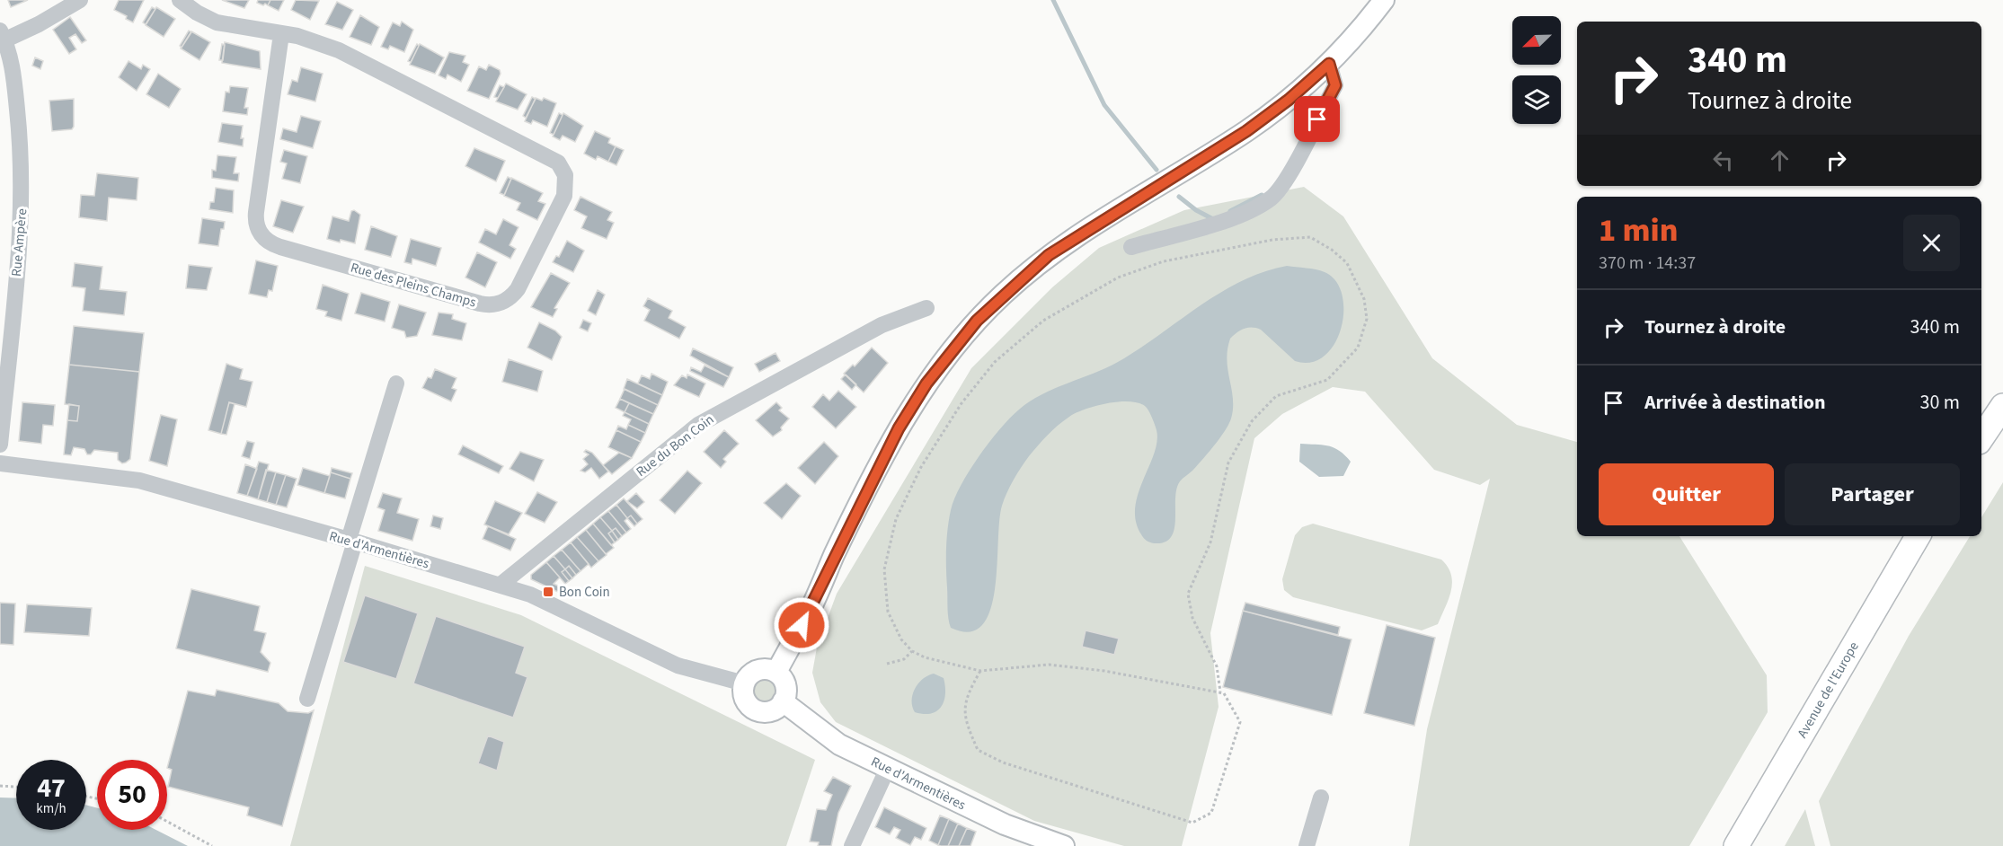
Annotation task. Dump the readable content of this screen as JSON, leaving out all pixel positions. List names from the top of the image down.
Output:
{
  "streets": {
    "highway": ["Avenue de l'Europe"],
    "main road": ["Rue d'Armentières"],
    "street": ["Rue Ampère", "Rue des Pleins Champs", "Rue du Bon Coin"]
  },
  "crossings": [
    ["Rue du Bon Coin", "Rue d'Armentières"]
  ],
  "places": {
    "transit": ["Bon Coin"]
  },
  "north": "bottom left",
  "page": {
    "turn": ["340 m", "Tournez à droite"],
    "heading": ["1 min", "370 m · 14:37"],
    "list": [
      {
        "name": "Tournez à droite",
        "value": "340 m"
      },
      {
        "name": "Arrivée à destination",
        "value": "30 m"
      }
    ],
    "buttons": ["Quitter", "Partager"],
    "speed": "47 km/h",
    "limit": "50"
  }
}
